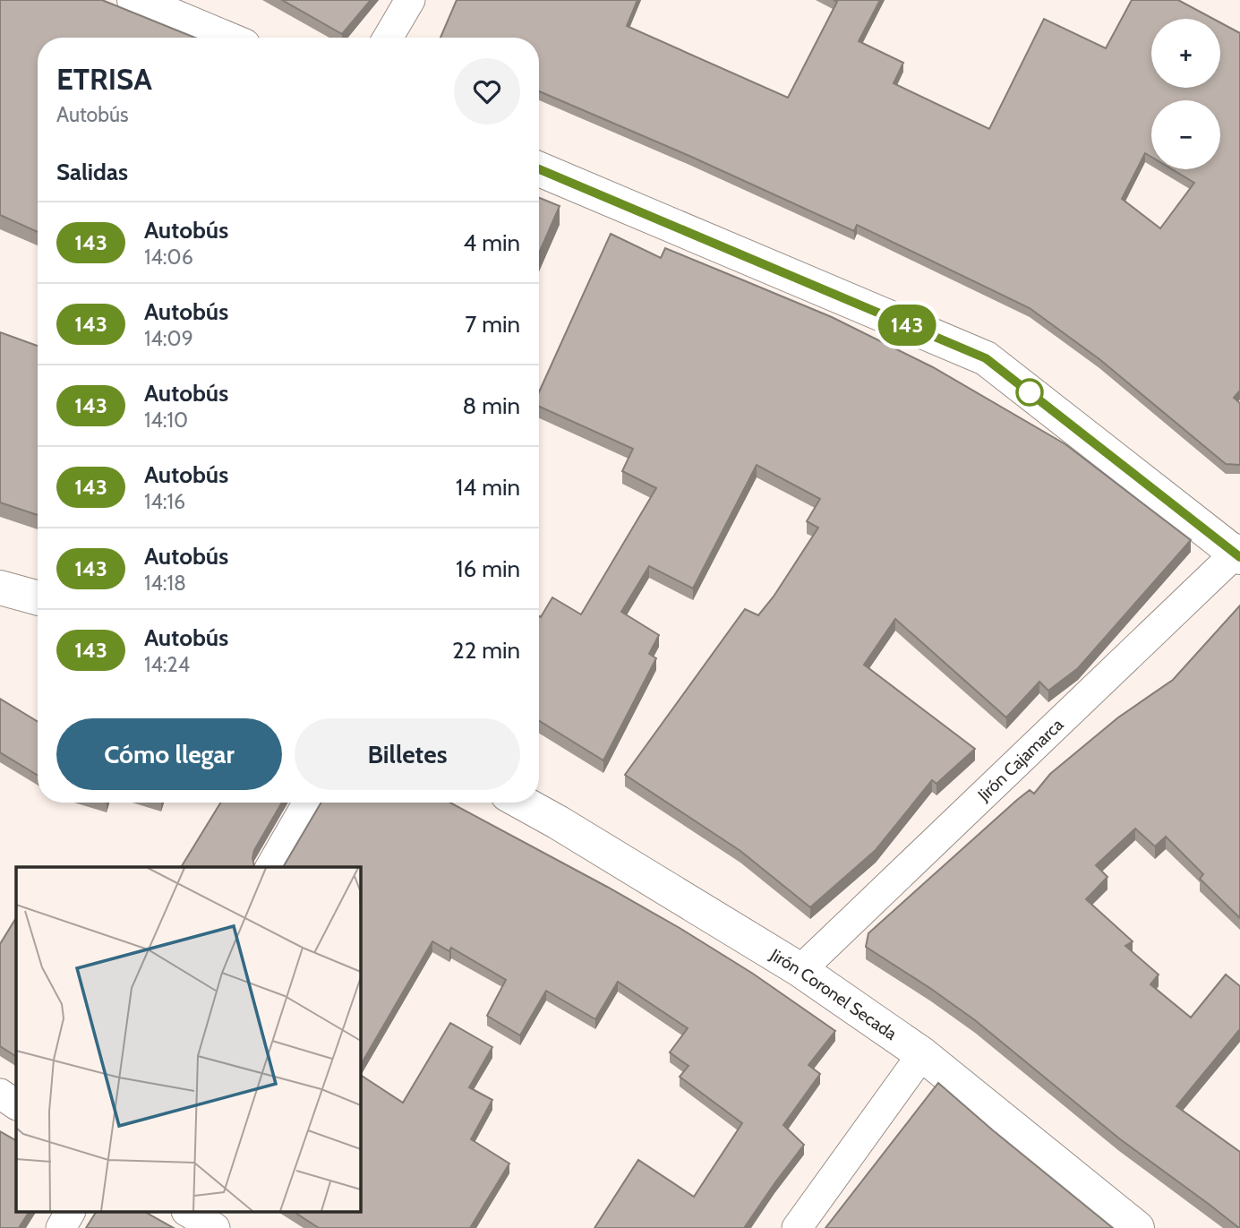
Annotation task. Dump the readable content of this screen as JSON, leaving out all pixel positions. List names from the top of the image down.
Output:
{
  "streets": {
    "main road": ["Jirón Coronel Secada"],
    "street": ["Jirón Cajamarca"]
  },
  "crossings": [
    ["Jirón Cajamarca", "Jirón Coronel Secada"]
  ],
  "lines": ["bus line 143"],
  "page": {
    "on_map": "143",
    "map_buttons": ["+", "−"],
    "heading": [
      ["ETRISA", "Autobús"],
      "Salidas"
    ],
    "list": [
      {
        "mark": "143",
        "name": "Autobús",
        "note": "14:06",
        "value": "4 min"
      },
      {
        "mark": "143",
        "name": "Autobús",
        "note": "14:09",
        "value": "7 min"
      },
      {
        "mark": "143",
        "name": "Autobús",
        "note": "14:10",
        "value": "8 min"
      },
      {
        "mark": "143",
        "name": "Autobús",
        "note": "14:16",
        "value": "14 min"
      },
      {
        "mark": "143",
        "name": "Autobús",
        "note": "14:18",
        "value": "16 min"
      },
      {
        "mark": "143",
        "name": "Autobús",
        "note": "14:24",
        "value": "22 min"
      }
    ],
    "buttons": ["Cómo llegar", "Billetes"]
  }
}
